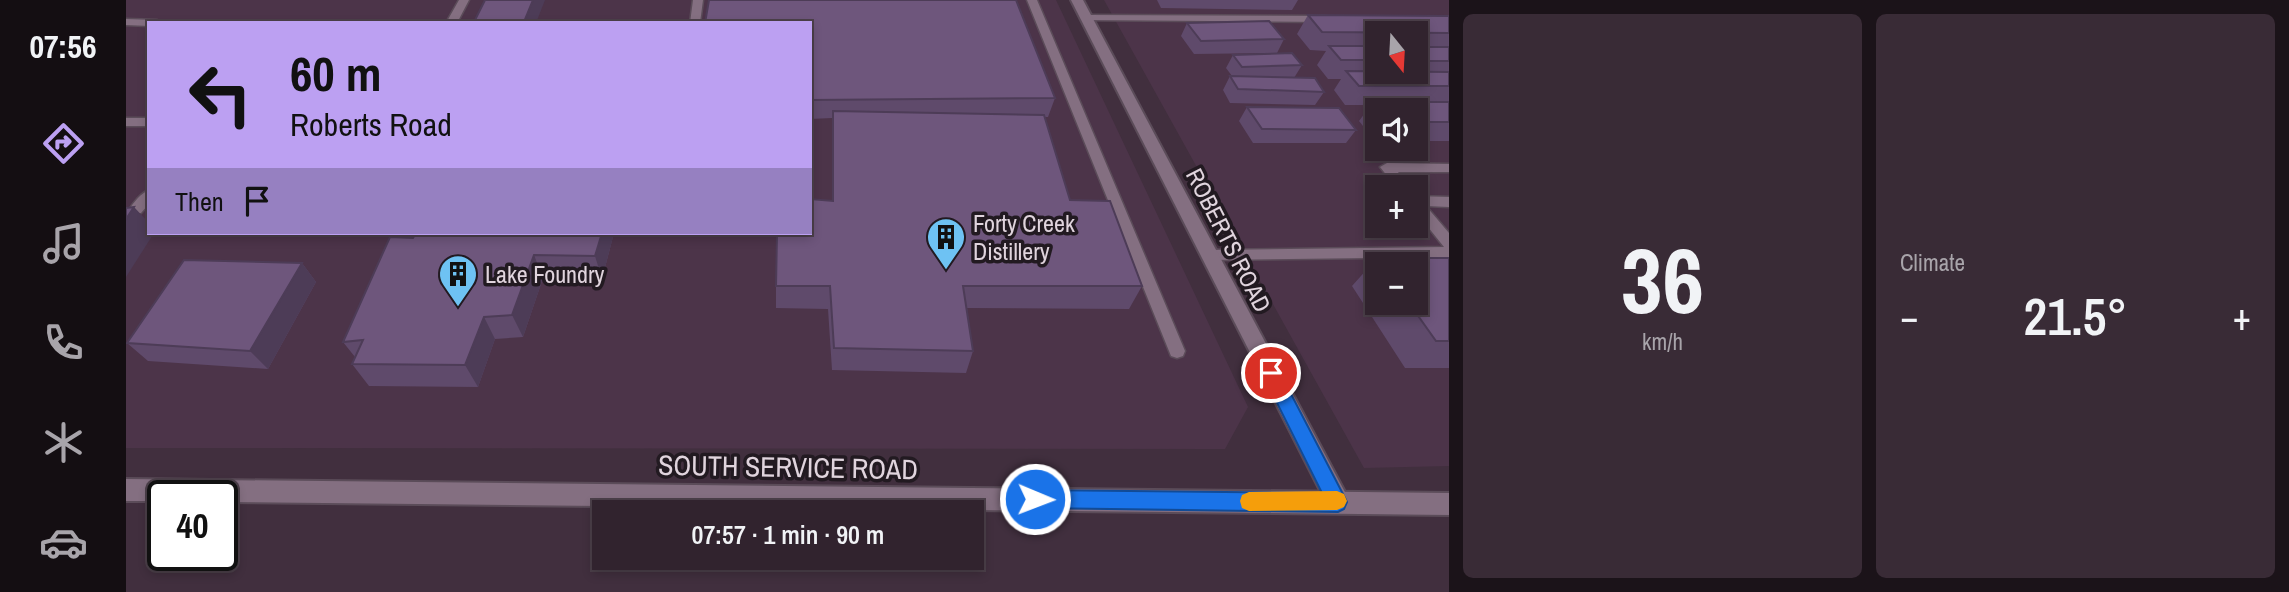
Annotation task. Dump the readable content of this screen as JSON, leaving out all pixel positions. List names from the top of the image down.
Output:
{
  "streets": {
    "street": ["ROBERTS ROAD", "SOUTH SERVICE ROAD"]
  },
  "crossings": [
    ["ROBERTS ROAD", "SOUTH SERVICE ROAD"]
  ],
  "places": {
    "building": ["Forty Creek Distillery", "Lake Foundry"]
  },
  "north": "bottom",
  "page": {
    "tabs": "07:56",
    "tile": [
      ["36", "km/h"],
      "Climate"
    ],
    "map_buttons": ["+", "−"],
    "turn": ["60 m", "Roberts Road"],
    "then": "Then",
    "heat": ["−", "21.5°", "+"],
    "limit": "40",
    "trip": "07:57 · 1 min · 90 m"
  }
}
